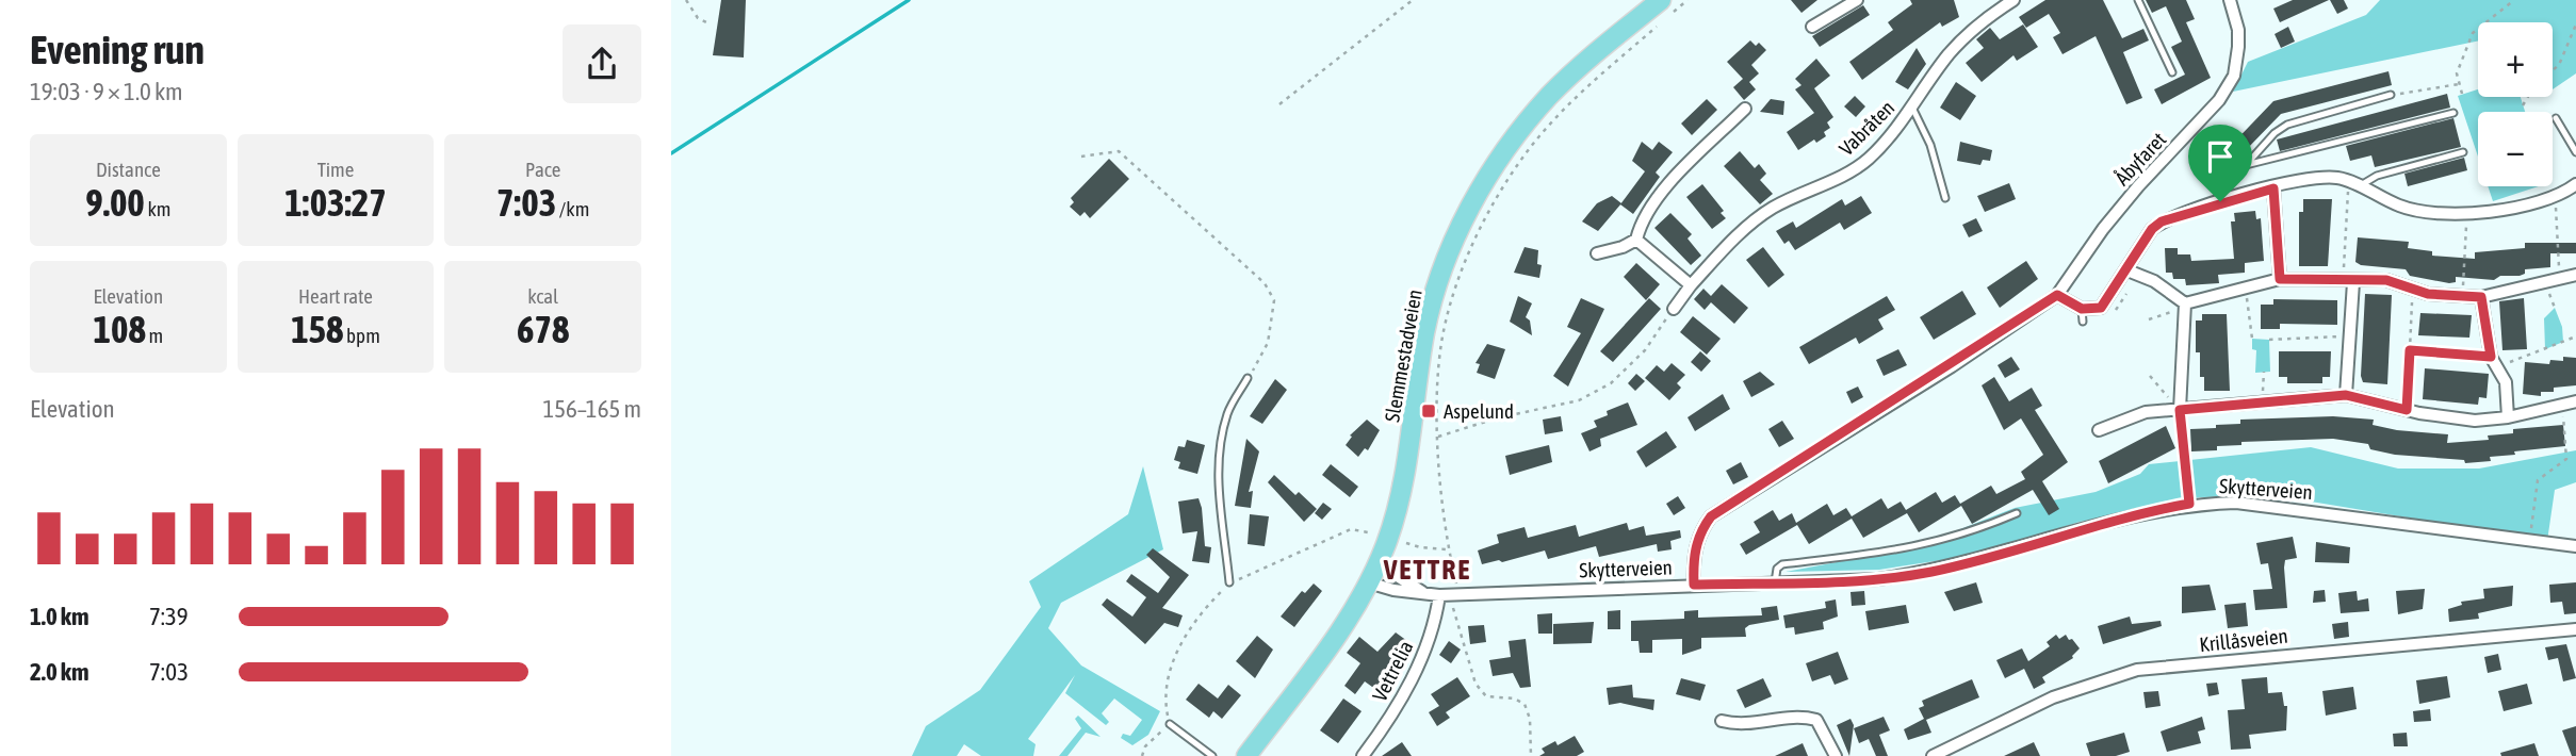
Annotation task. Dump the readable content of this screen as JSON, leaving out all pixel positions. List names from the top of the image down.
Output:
{
  "streets": {
    "main road": ["Slemmestadveien"],
    "street": [
      "Vabråten",
      "Åbyfaret",
      "Skytterveien",
      "Krillåsveien",
      "Vettrelia"
    ]
  },
  "crossings": [
    ["Åbyfaret", "Skytterveien"],
    ["Slemmestadveien", "Skytterveien"],
    ["Skytterveien", "Vettrelia"]
  ],
  "districts": ["VETTRE"],
  "places": {
    "transit": ["Aspelund"]
  },
  "page": {
    "heading": ["Evening run", "19:03 · 9 × 1.0 km"],
    "map_buttons": ["+", "−"],
    "stats": [
      ["Distance", "9.00 km"],
      ["Time", "1:03:27"],
      ["Pace", "7:03 /km"],
      ["Elevation", "108 m"],
      ["Heart rate", "158 bpm"],
      ["kcal", "678"]
    ],
    "chart": ["Elevation", "156–165 m"],
    "list": [
      {
        "name": "1.0 km",
        "note": "7:39"
      },
      {
        "name": "2.0 km",
        "note": "7:03"
      }
    ]
  }
}
